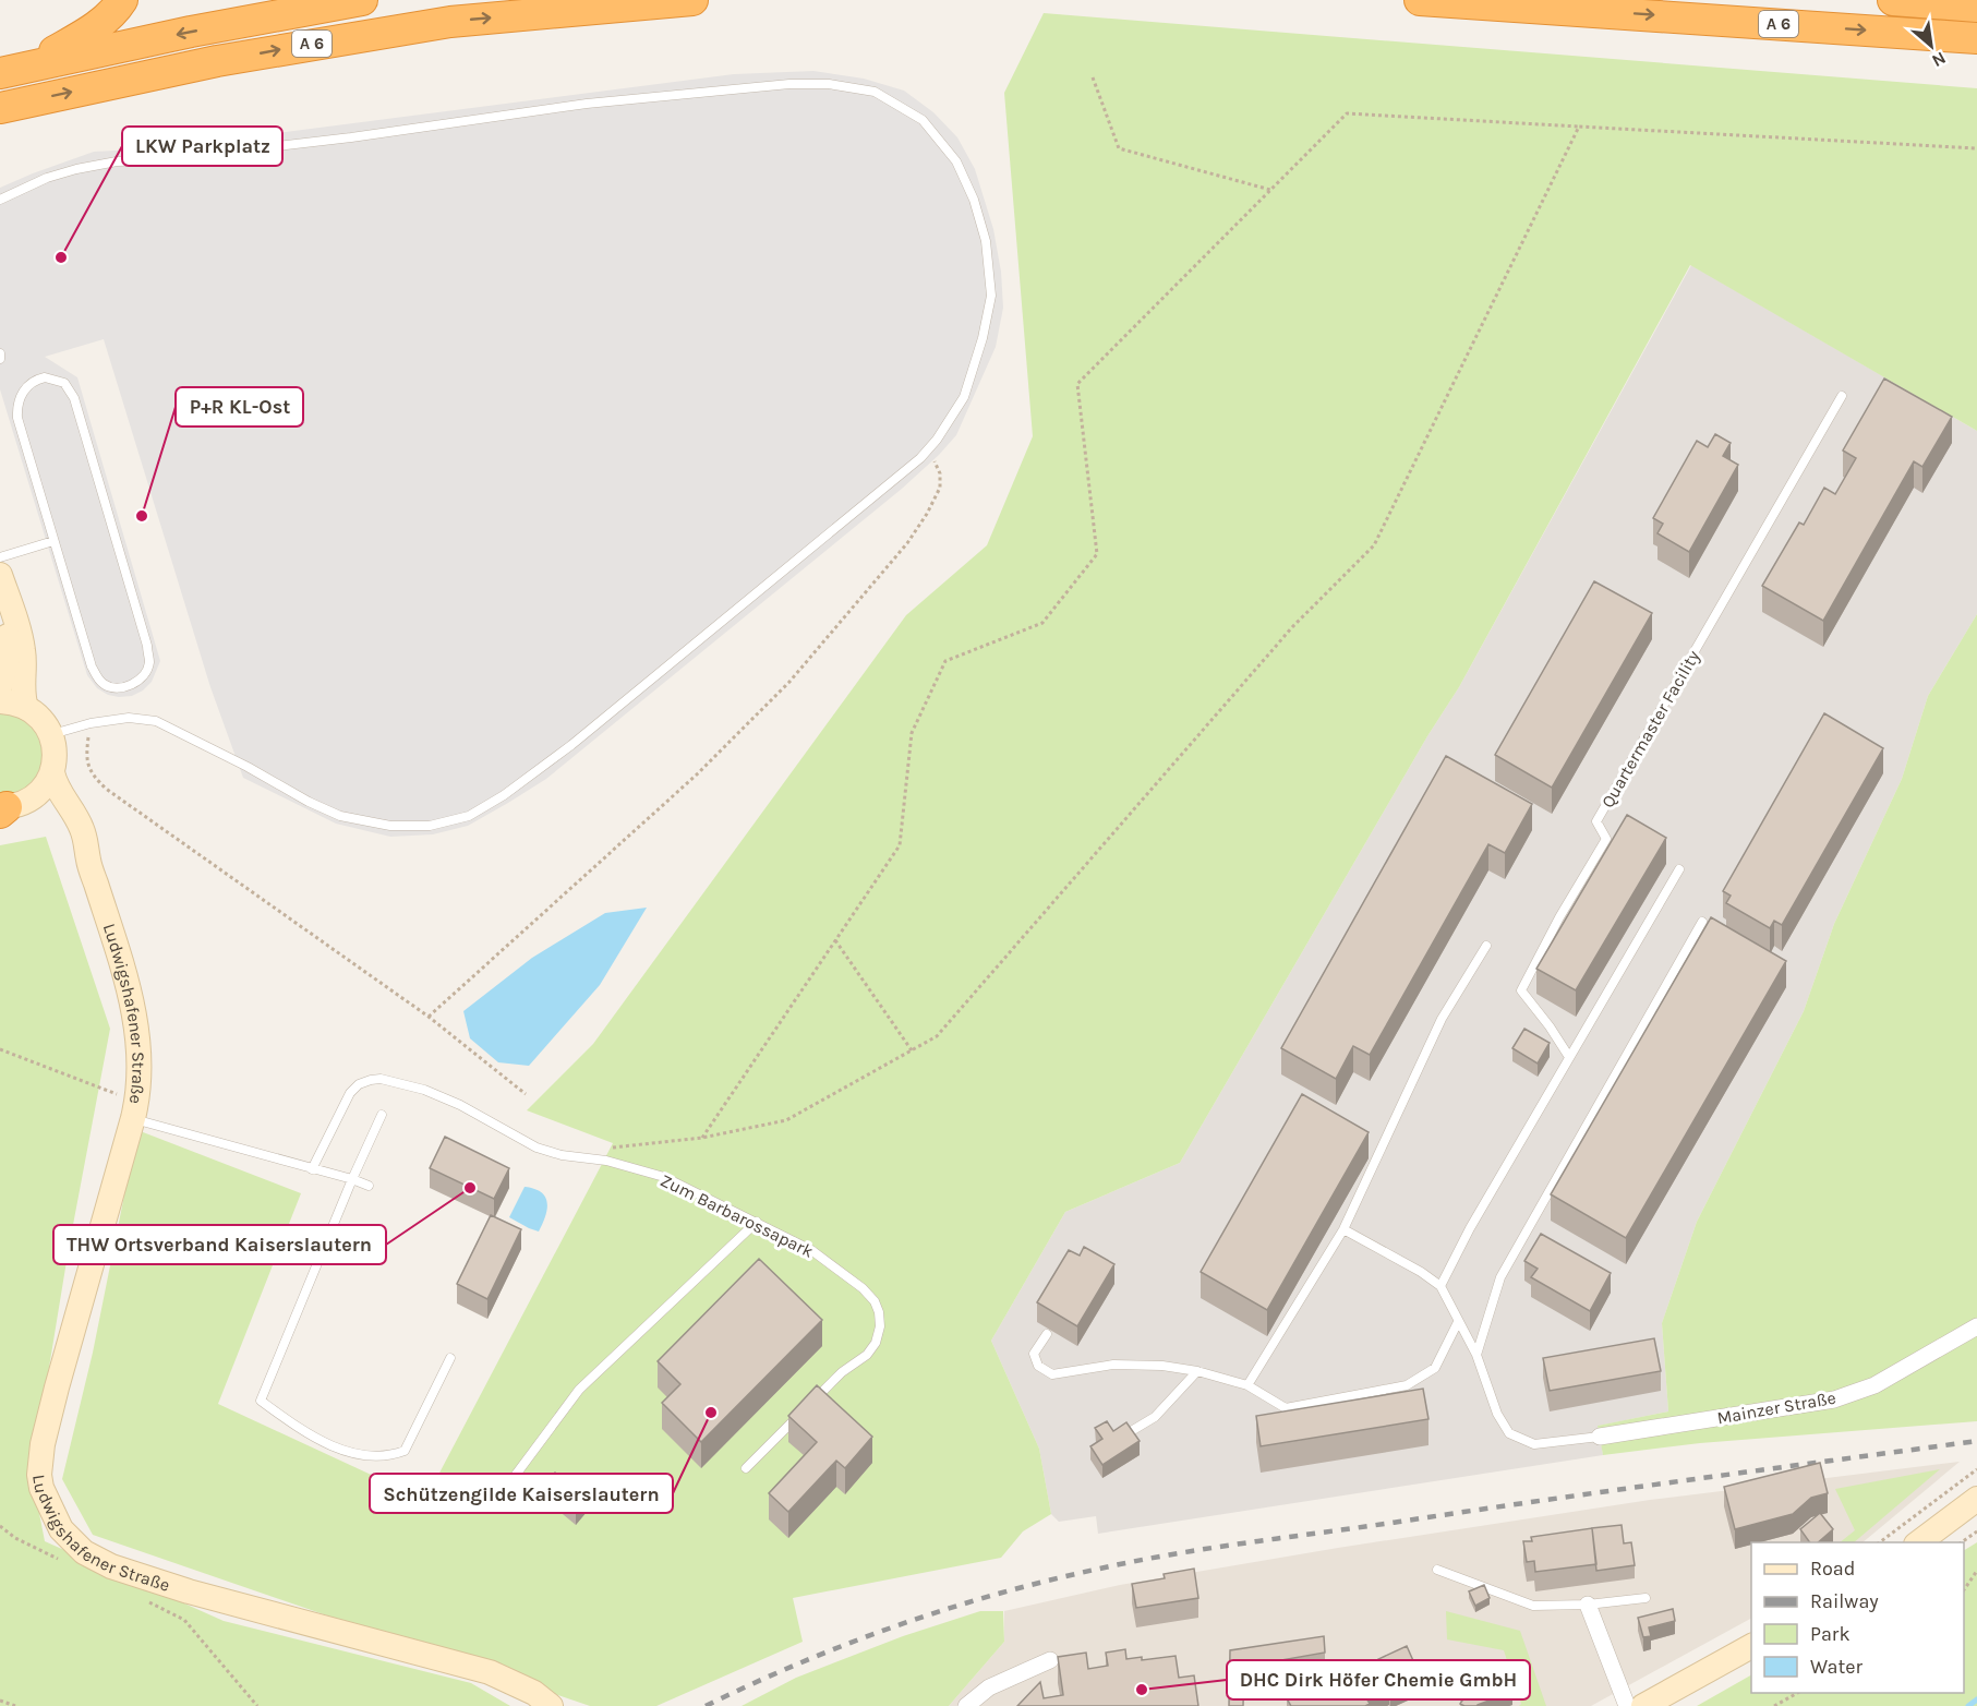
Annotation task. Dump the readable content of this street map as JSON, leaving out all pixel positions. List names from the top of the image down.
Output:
{
  "streets": {
    "highway": ["A 6"],
    "street": ["Ludwigshafener Straße", "Mainzer Straße"],
    "lane": ["Quartermaster Facility", "Zum Barbarossapark"]
  },
  "places": [
    "LKW Parkplatz",
    "P+R KL-Ost",
    "THW Ortsverband Kaiserslautern",
    "Schützengilde Kaiserslautern",
    "DHC Dirk Höfer Chemie GmbH"
  ],
  "legend": [
    "Road",
    "Railway",
    "Park",
    "Water"
  ],
  "north": "bottom right"
}
